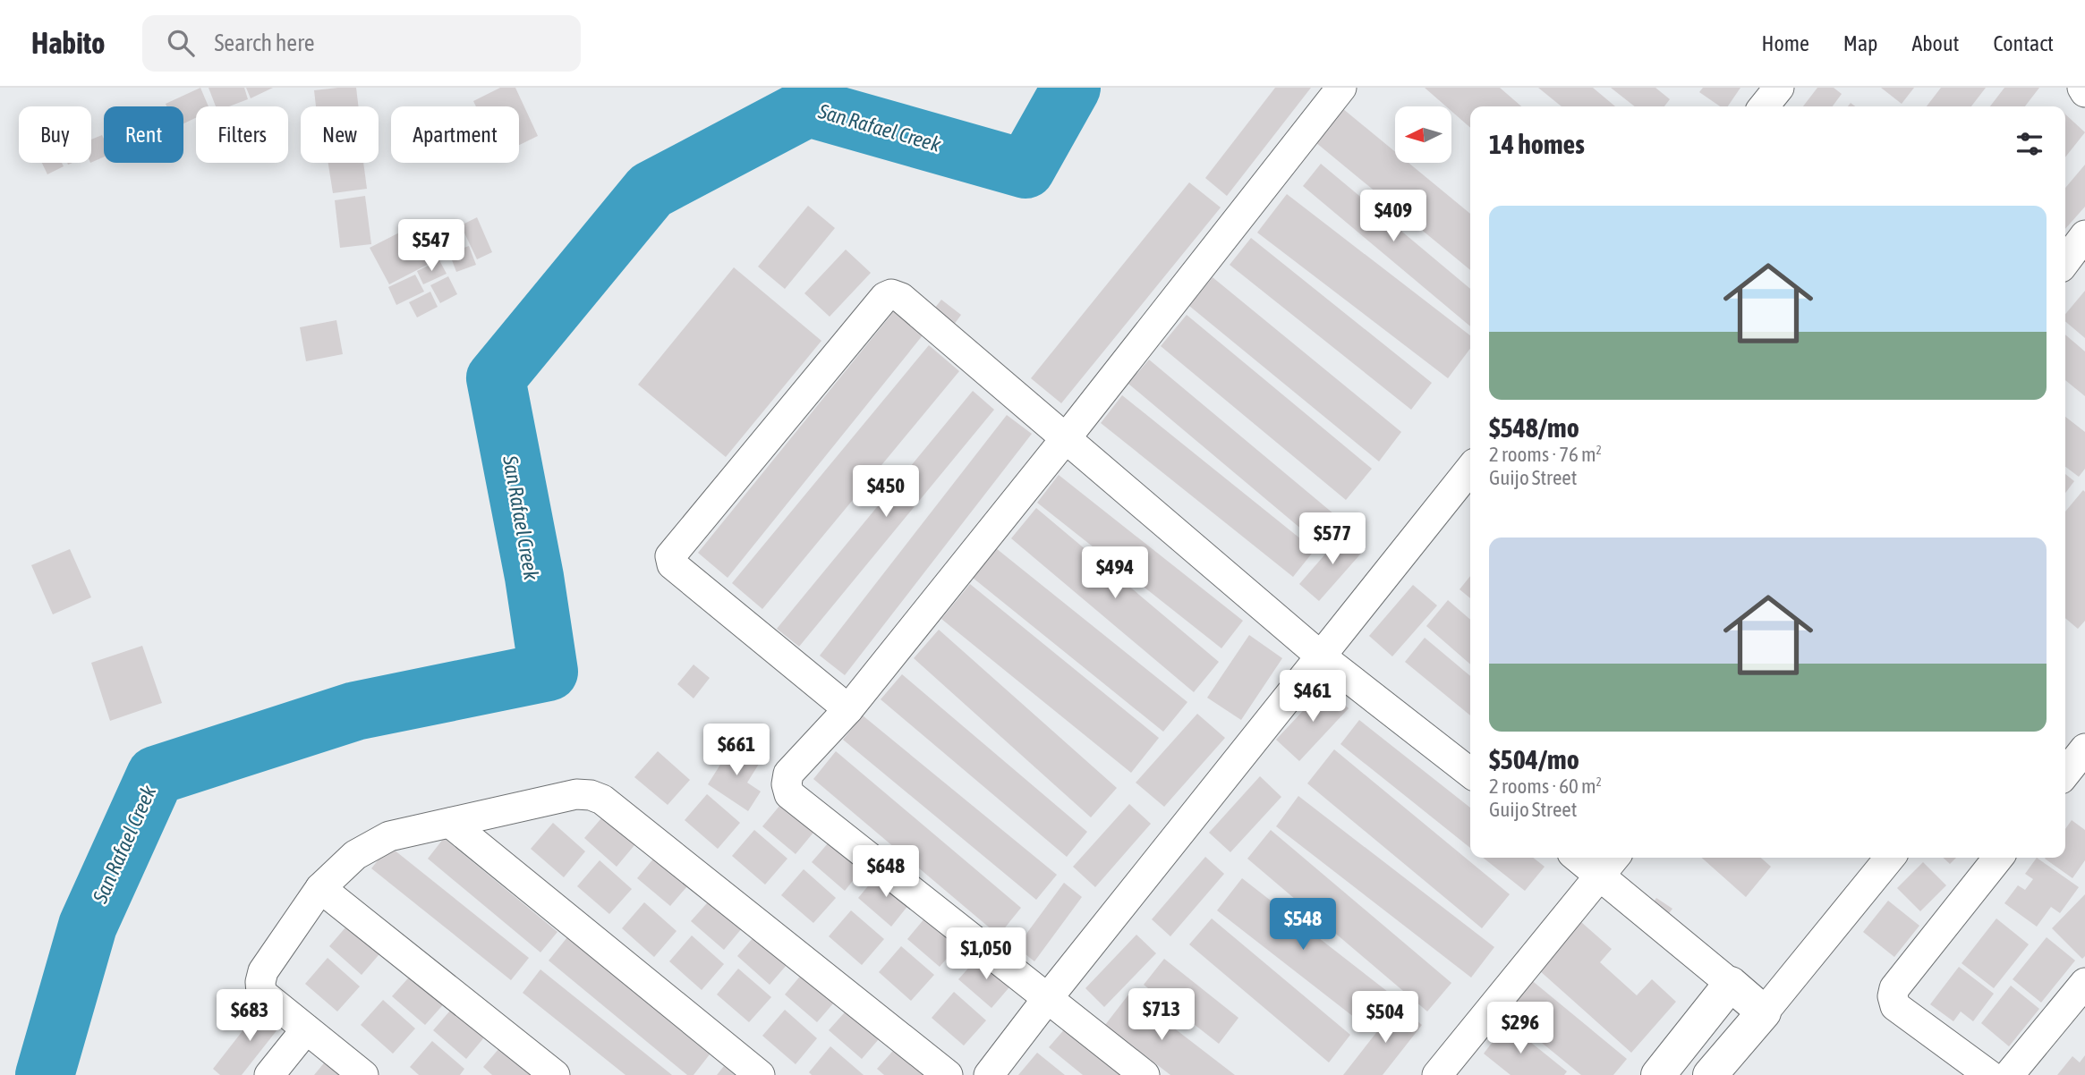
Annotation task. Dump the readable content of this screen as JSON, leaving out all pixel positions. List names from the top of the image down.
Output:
{
  "water": ["San Rafael Creek"],
  "north": "left",
  "page": {
    "header": "Habito",
    "search": "Search here",
    "nav": [
      "Home",
      "Map",
      "About",
      "Contact"
    ],
    "chip": [
      "Buy",
      "Rent",
      "Filters",
      "New",
      "Apartment"
    ],
    "heading": "14 homes",
    "list": [
      {
        "name": "$548/mo",
        "note": "2 rooms · 76 m² · Guijo Street"
      },
      {
        "name": "$504/mo",
        "note": "2 rooms · 60 m² · Guijo Street"
      }
    ],
    "price": [
      "$409",
      "$547",
      "$450",
      "$577",
      "$494",
      "$461",
      "$661",
      "$648",
      "$548",
      "$1,050",
      "$713",
      "$683",
      "$504",
      "$296"
    ]
  }
}
